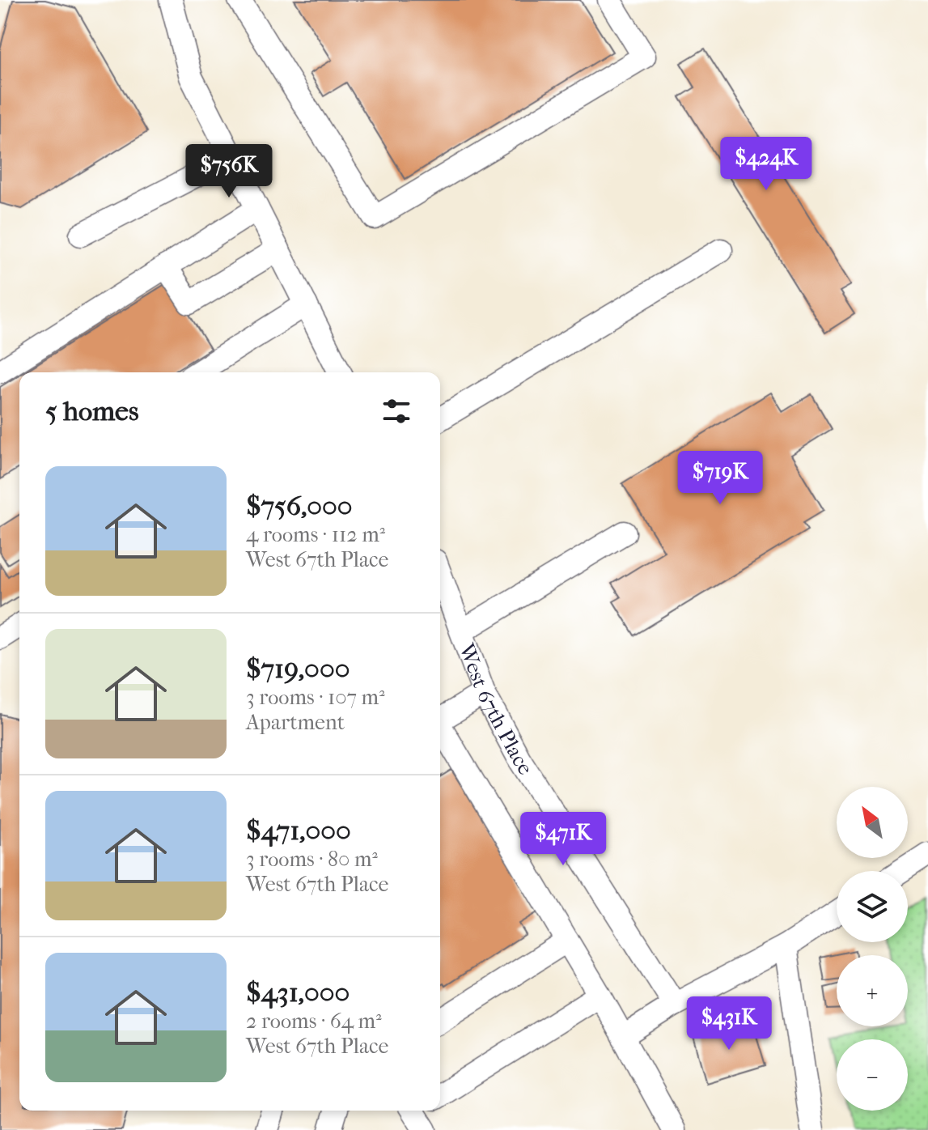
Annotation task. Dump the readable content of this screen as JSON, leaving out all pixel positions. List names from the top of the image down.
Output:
{
  "streets": {
    "street": ["West 67th Place"]
  },
  "north": "top left",
  "page": {
    "price": [
      "$424K",
      "$756K",
      "$719K",
      "$471K",
      "$431K"
    ],
    "heading": "5 homes",
    "list": [
      {
        "name": "$756,000",
        "note": "4 rooms · 112 m² · West 67th Place"
      },
      {
        "name": "$719,000",
        "note": "3 rooms · 107 m² · Apartment"
      },
      {
        "name": "$471,000",
        "note": "3 rooms · 80 m² · West 67th Place"
      },
      {
        "name": "$431,000",
        "note": "2 rooms · 64 m² · West 67th Place"
      }
    ],
    "map_buttons": ["+", "−"]
  }
}
